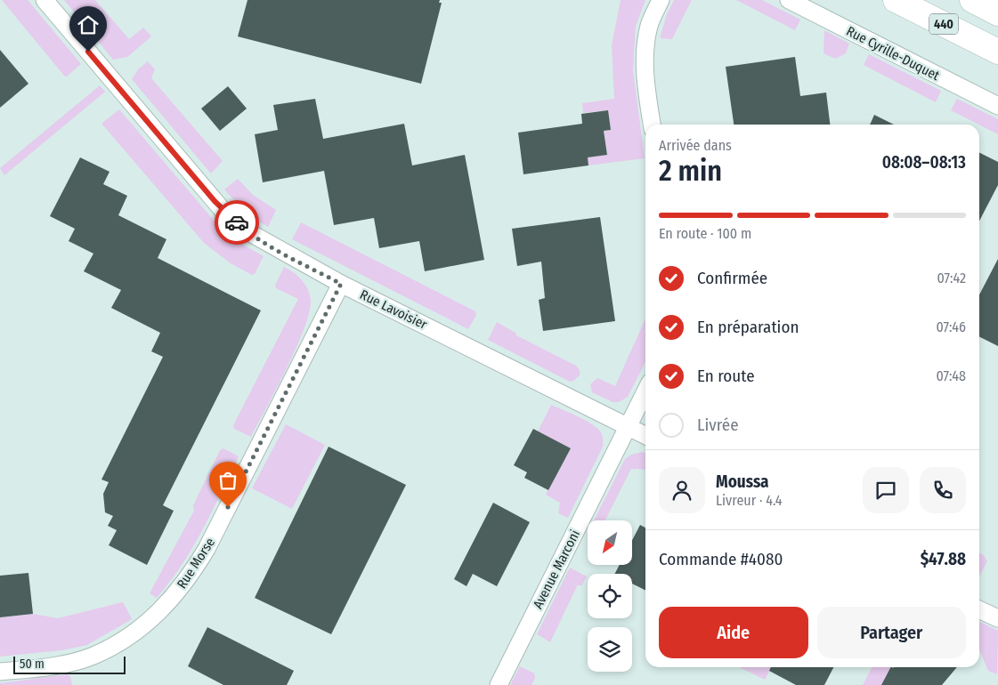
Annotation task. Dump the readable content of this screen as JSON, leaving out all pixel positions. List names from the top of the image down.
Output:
{
  "streets": {
    "highway": ["440"],
    "street": [
      "Rue Cyrille-Duquet",
      "Rue Lavoisier",
      "Rue Morse",
      "Avenue Marconi"
    ]
  },
  "crossings": [
    ["Rue Lavoisier", "Rue Morse"],
    ["Rue Lavoisier", "Avenue Marconi"]
  ],
  "scale_bar": "50 m",
  "north": "bottom left",
  "page": {
    "heading": ["2 min", "Arrivée dans", "08:08–08:13"],
    "panel": [
      "Moussa",
      "Livreur · 4.4",
      "Commande #4080",
      "$47.88"
    ],
    "bar": "En route · 100 m",
    "list": [
      ["Confirmée", "07:42"],
      ["En préparation", "07:46"],
      ["En route", "07:48"],
      "Livrée"
    ],
    "buttons": ["Aide", "Partager"],
    "scale": "50 m"
  }
}
